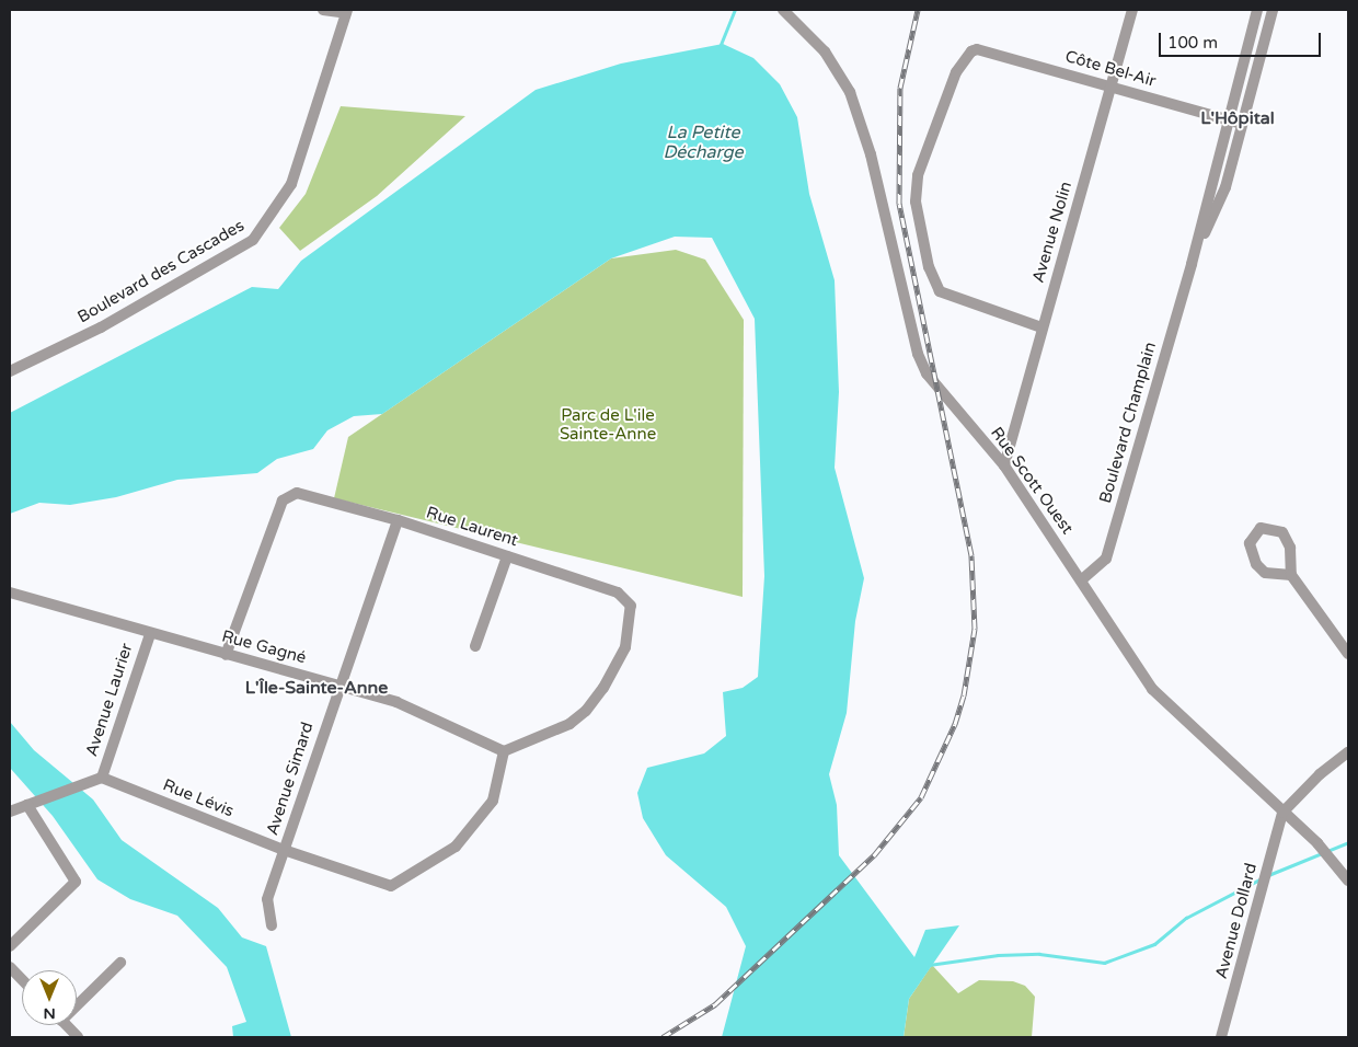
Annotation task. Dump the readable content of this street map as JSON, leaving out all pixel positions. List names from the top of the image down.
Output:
{
  "streets": {
    "street": [
      "Côte Bel-Air",
      "Avenue Nolin",
      "Boulevard des Cascades",
      "Boulevard Champlain",
      "Rue Scott Ouest",
      "Rue Laurent",
      "Rue Gagné",
      "Avenue Laurier",
      "Avenue Simard",
      "Rue Lévis",
      "Avenue Dollard"
    ]
  },
  "crossings": [
    ["Côte Bel-Air", "Avenue Nolin"],
    ["Côte Bel-Air", "Boulevard Champlain"],
    ["Avenue Nolin", "Rue Scott Ouest"],
    ["Boulevard Champlain", "Rue Scott Ouest"],
    ["Rue Scott Ouest", "Avenue Dollard"],
    ["Rue Laurent", "Rue Gagné"],
    ["Rue Laurent", "Avenue Simard"],
    ["Rue Laurent", "Rue Lévis"],
    ["Rue Gagné", "Avenue Laurier"],
    ["Rue Gagné", "Avenue Simard"],
    ["Rue Gagné", "Rue Lévis"],
    ["Avenue Laurier", "Rue Lévis"],
    ["Avenue Simard", "Rue Lévis"]
  ],
  "districts": ["L'Hôpital", "L'Île-Sainte-Anne"],
  "water": ["La Petite Décharge"],
  "parks": ["Parc de L'ile Sainte-Anne"],
  "scale_bar": "100 m",
  "north": "bottom"
}
